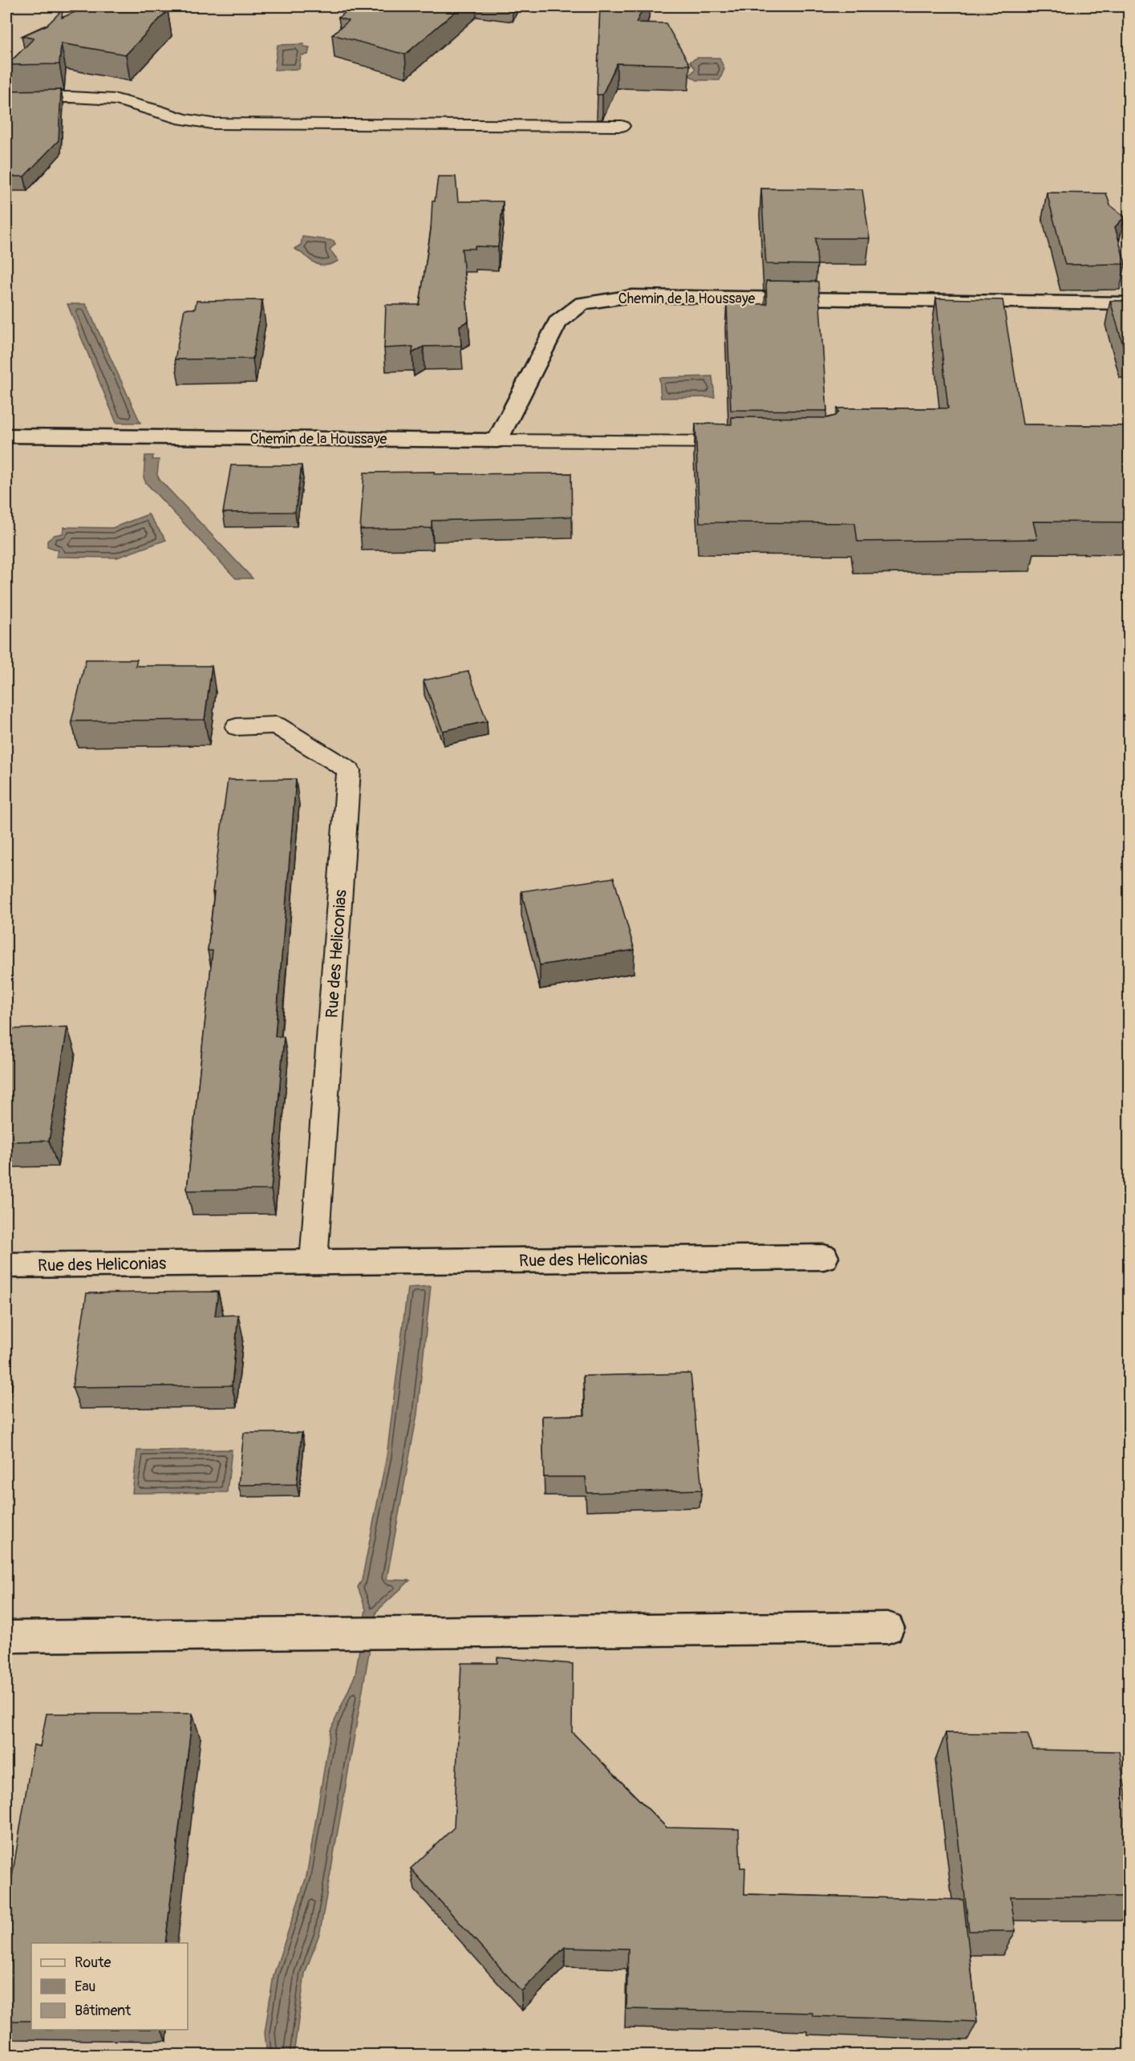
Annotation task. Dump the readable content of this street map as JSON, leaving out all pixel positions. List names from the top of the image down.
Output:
{
  "streets": {
    "street": ["Chemin de la Houssaye", "Rue des Heliconias"]
  },
  "legend": ["Route", "Eau", "Bâtiment"]
}
